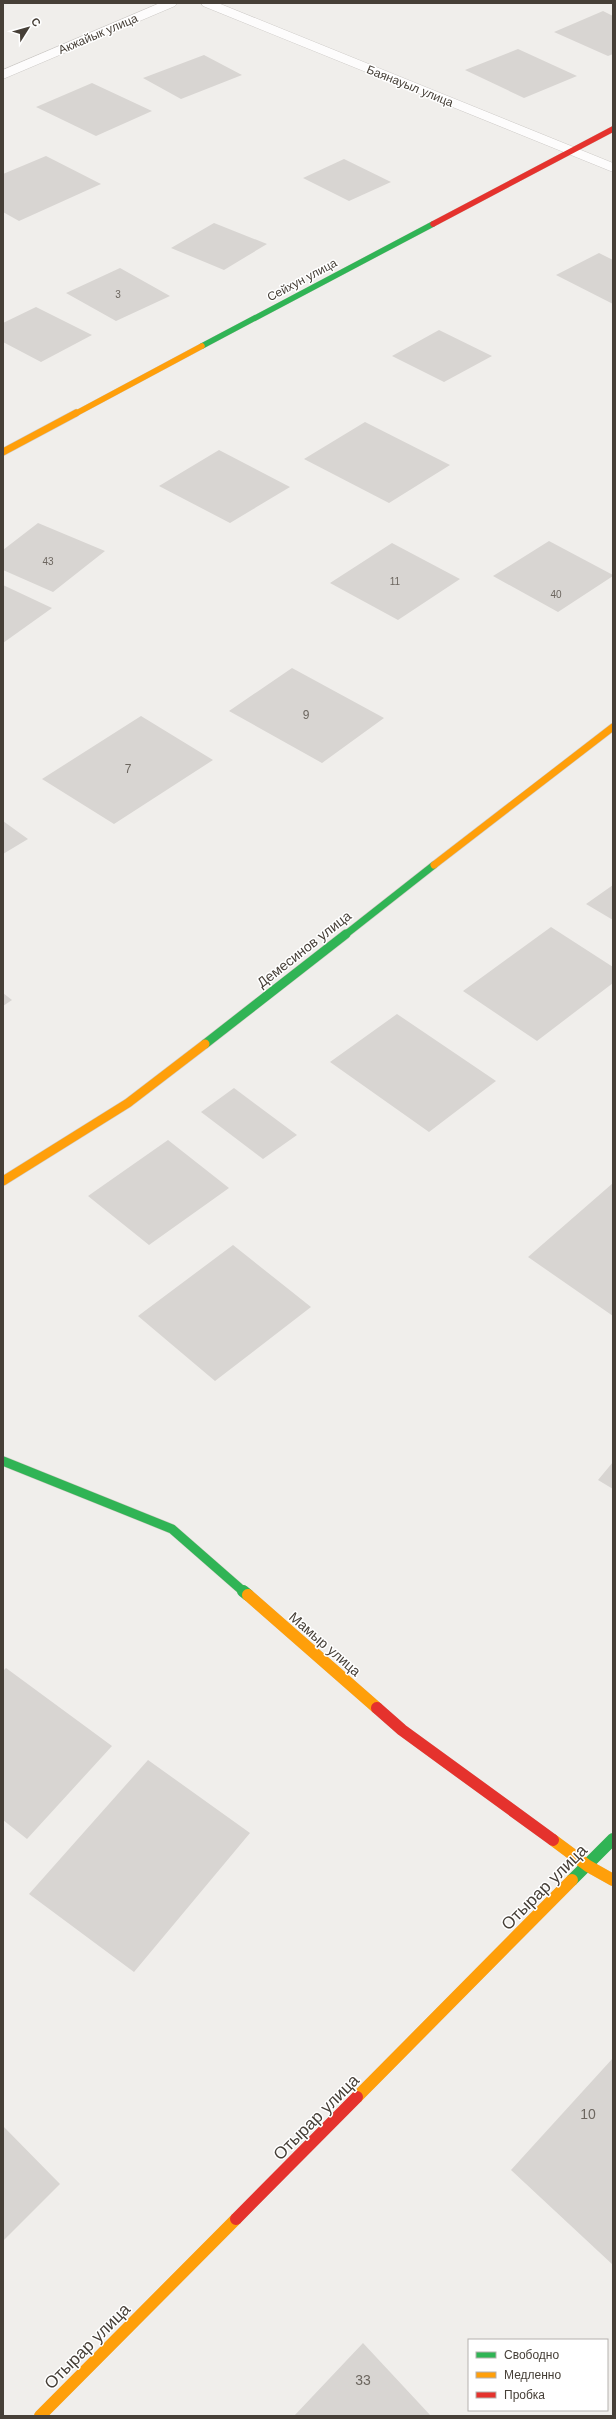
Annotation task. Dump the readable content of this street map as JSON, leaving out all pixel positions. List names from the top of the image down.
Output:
{
  "streets": {
    "street": [
      "Акжайык улица",
      "Баянауыл улица",
      "Сейхун улица",
      "Демесинов улица",
      "Мамыр улица",
      "Отырар улица"
    ]
  },
  "crossings": [
    ["Баянауыл улица", "Сейхун улица"],
    ["Мамыр улица", "Отырар улица"]
  ],
  "house_numbers": [
    "3",
    "43",
    "11",
    "40",
    "9",
    "7",
    "10",
    "33"
  ],
  "legend": ["Свободно", "Медленно", "Пробка"],
  "north": "top right"
}
